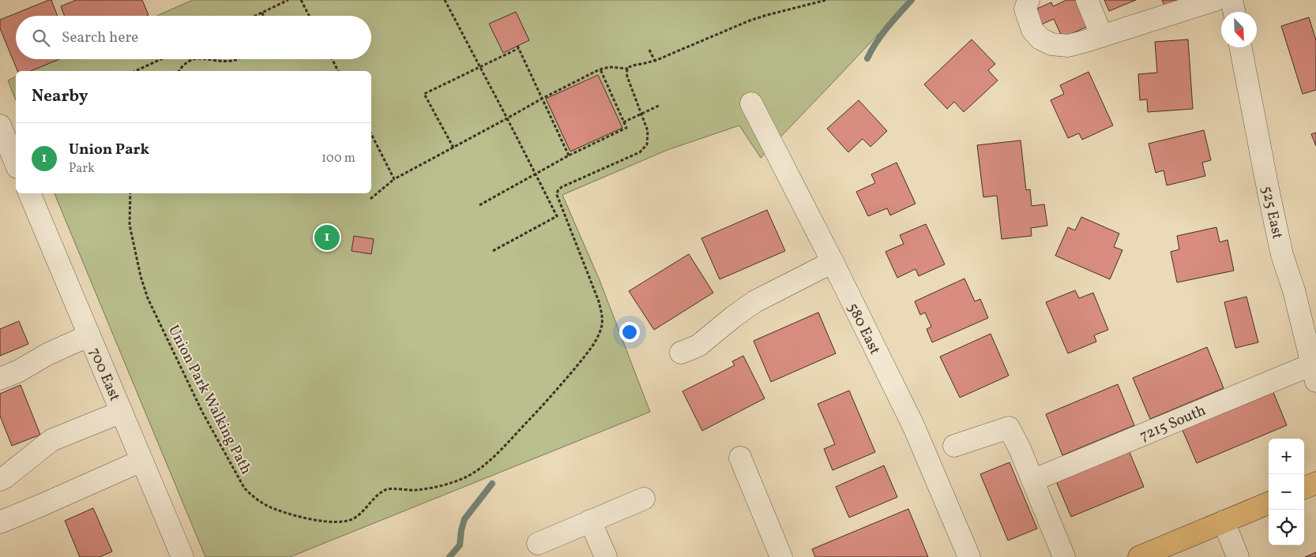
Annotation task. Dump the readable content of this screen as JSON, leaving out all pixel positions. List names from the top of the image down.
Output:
{
  "streets": {
    "street": [
      "525 East",
      "580 East",
      "700 East",
      "7215 South"
    ],
    "path": ["Union Park Walking Path"]
  },
  "crossings": [
    ["525 East", "7215 South"]
  ],
  "north": "bottom right",
  "page": {
    "search": "Search here",
    "heading": "Nearby",
    "list": [
      {
        "mark": "1",
        "name": "Union Park",
        "note": "Park",
        "value": "100 m"
      }
    ],
    "pins": "1",
    "map_buttons": ["+", "−"]
  }
}
